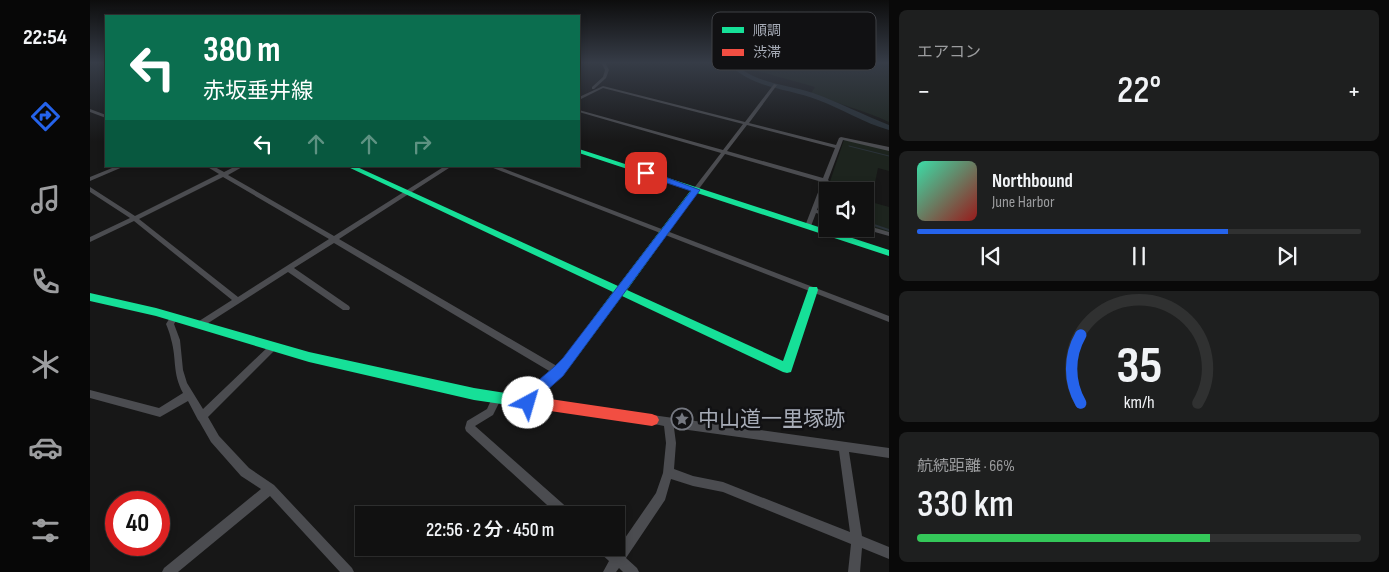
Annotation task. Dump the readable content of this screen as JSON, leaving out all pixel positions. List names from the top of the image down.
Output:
{
  "places": {
    "place": ["中山道一里塚跡"]
  },
  "legend": ["順調", "渋滞"],
  "page": {
    "tabs": "22:54",
    "tile": [
      "エアコン",
      ["航続距離 · 66%", "330 km"]
    ],
    "turn": ["380 m", "赤坂垂井線"],
    "heat": ["−", "22°", "+"],
    "song": ["Northbound", "June Harbor"],
    "limit": "40",
    "trip": "22:56 · 2 分 · 450 m",
    "gauge": ["35", "km/h"]
  }
}
